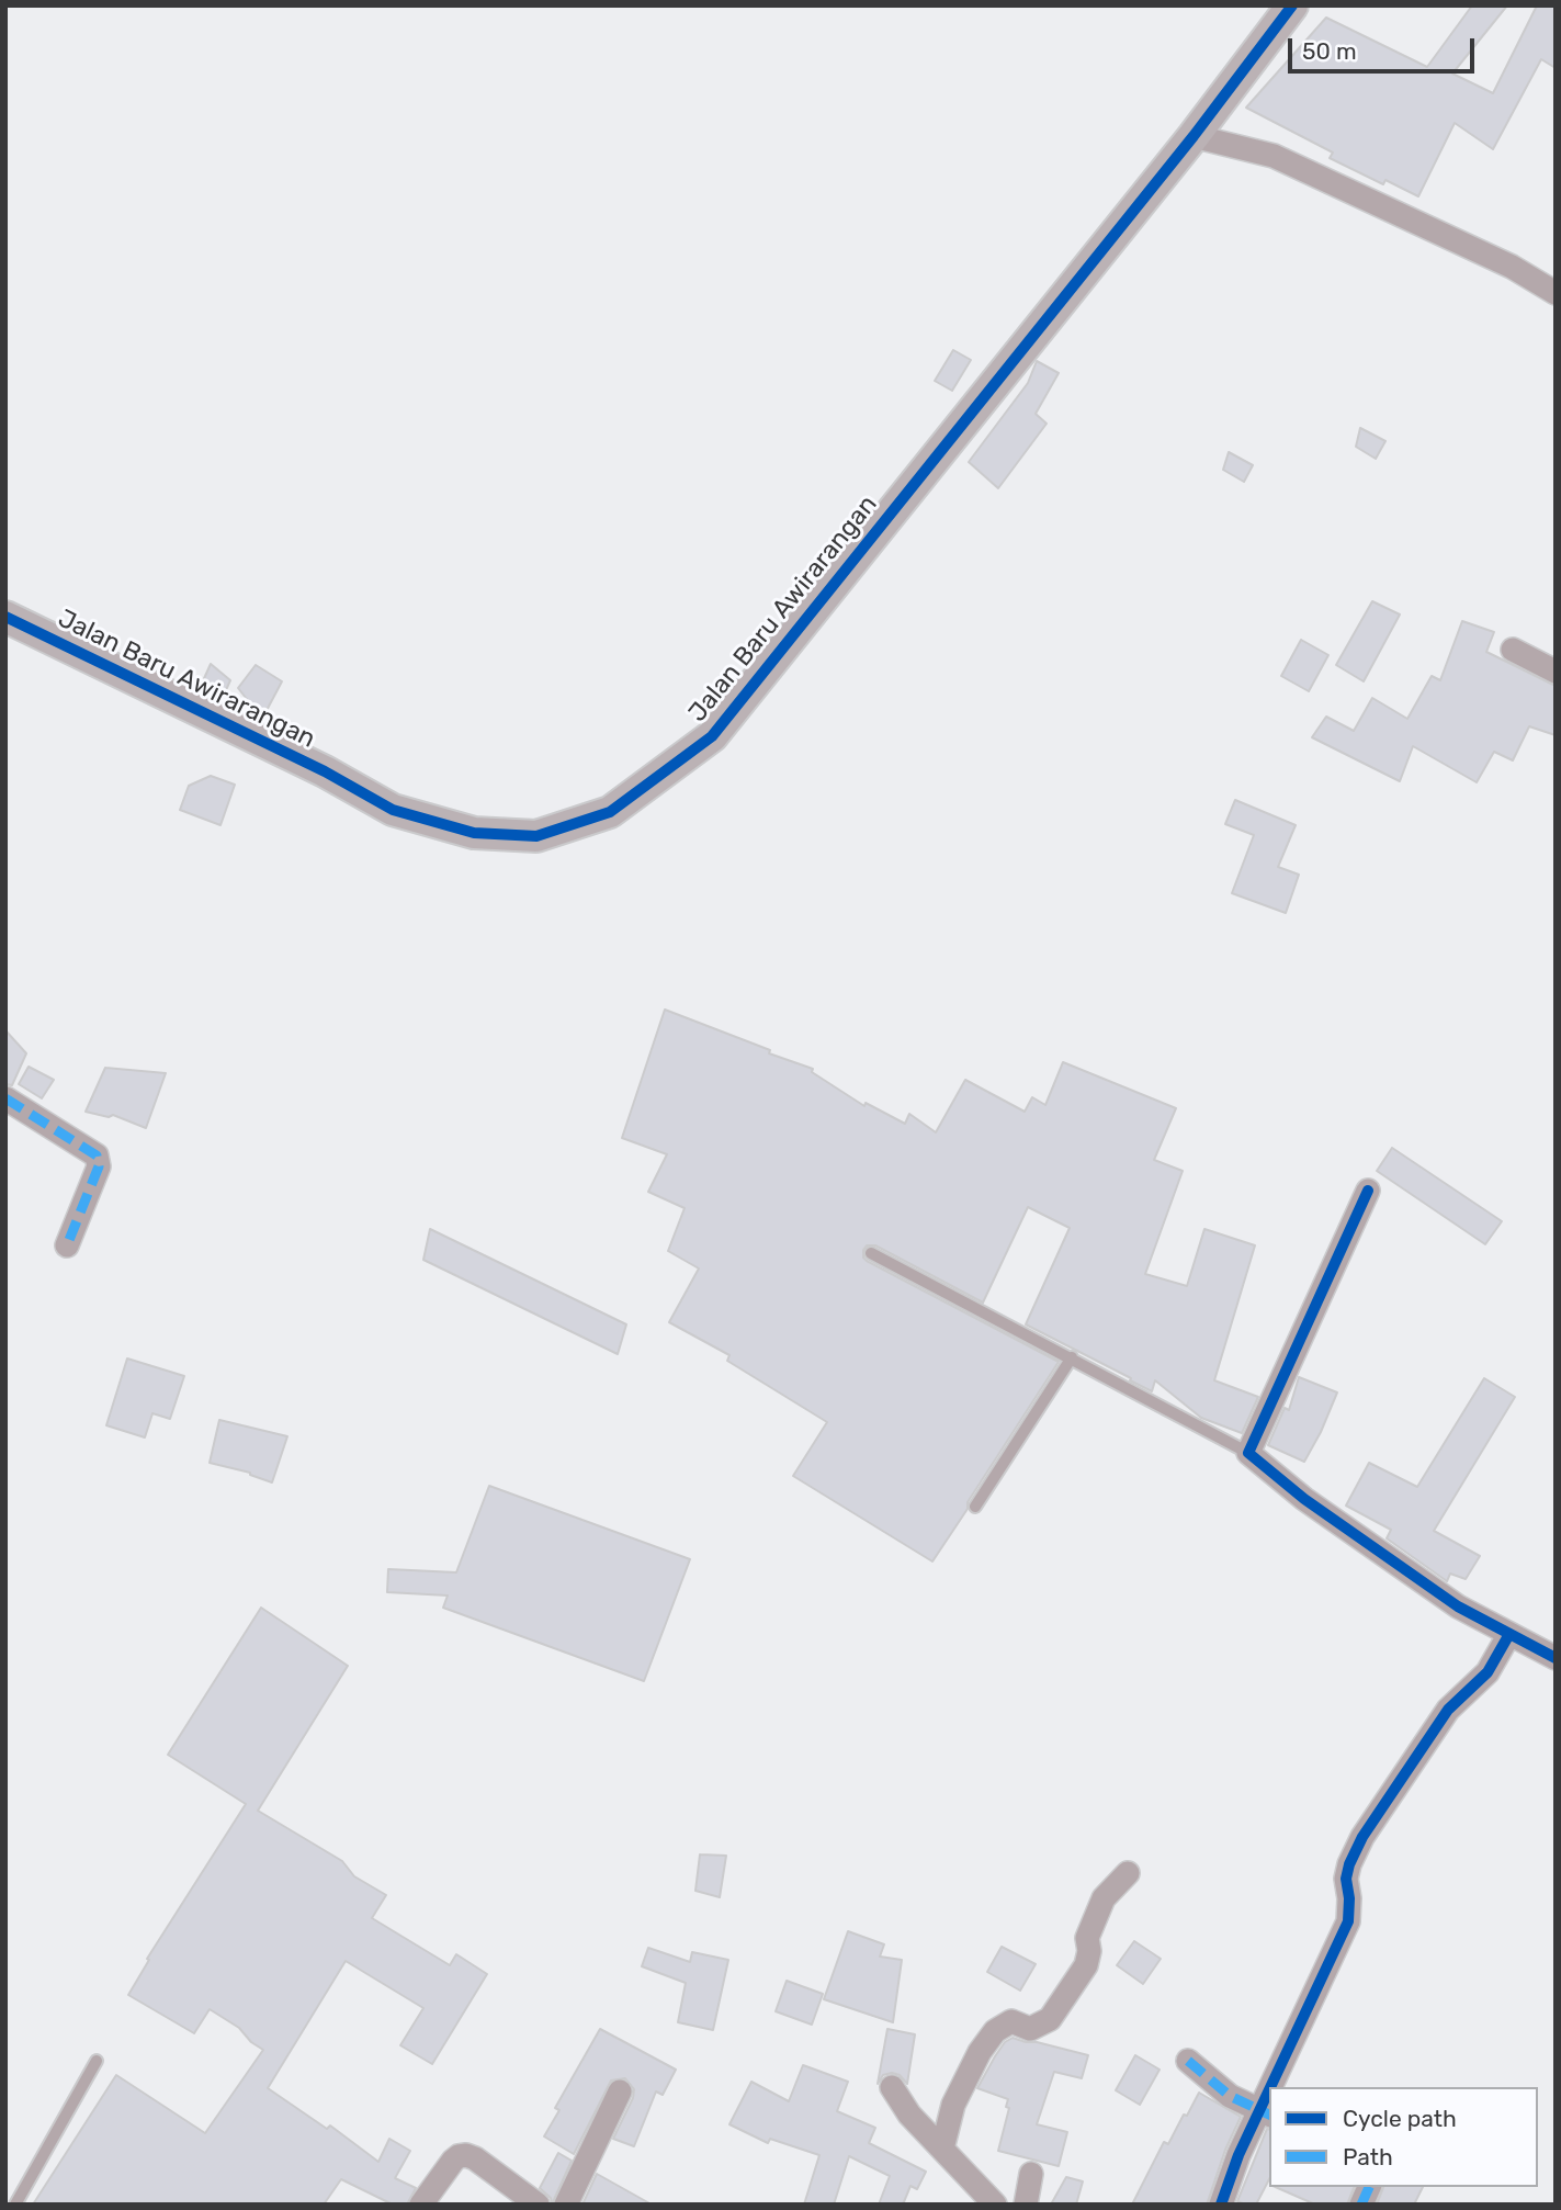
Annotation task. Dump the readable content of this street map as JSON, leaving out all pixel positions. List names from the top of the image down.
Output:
{
  "streets": {
    "street": ["Jalan Baru Awirarangan"]
  },
  "legend": ["Cycle path", "Path"],
  "scale_bar": "50 m"
}
